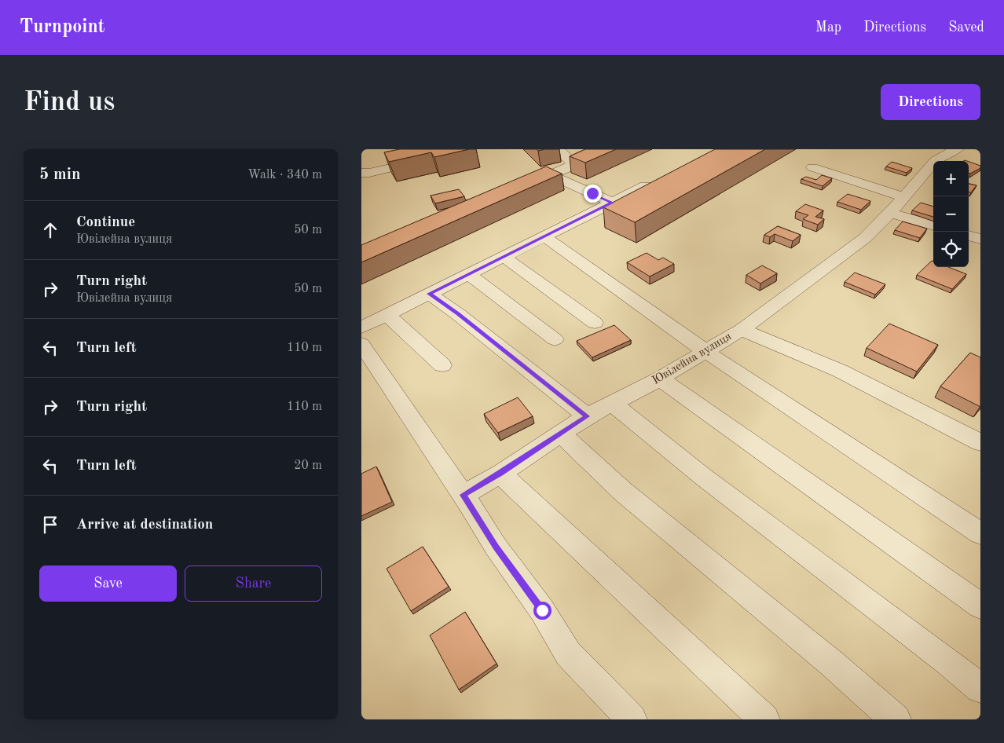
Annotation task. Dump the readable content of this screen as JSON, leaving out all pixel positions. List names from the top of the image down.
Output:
{
  "streets": {
    "street": ["Ювілейна вулиця"]
  },
  "page": {
    "header": "Turnpoint",
    "nav": ["Map", "Directions", "Saved"],
    "buttons": [
      "Directions",
      ["Save", "Share"]
    ],
    "title": "Find us",
    "heading": ["5 min", "Walk · 340 m"],
    "map_buttons": ["+", "−"],
    "list": [
      ["Continue", "Ювілейна вулиця", "50 m"],
      ["Turn right", "Ювілейна вулиця", "50 m"],
      ["Turn left", "110 m"],
      ["Turn right", "110 m"],
      ["Turn left", "20 m"],
      "Arrive at destination"
    ]
  }
}
